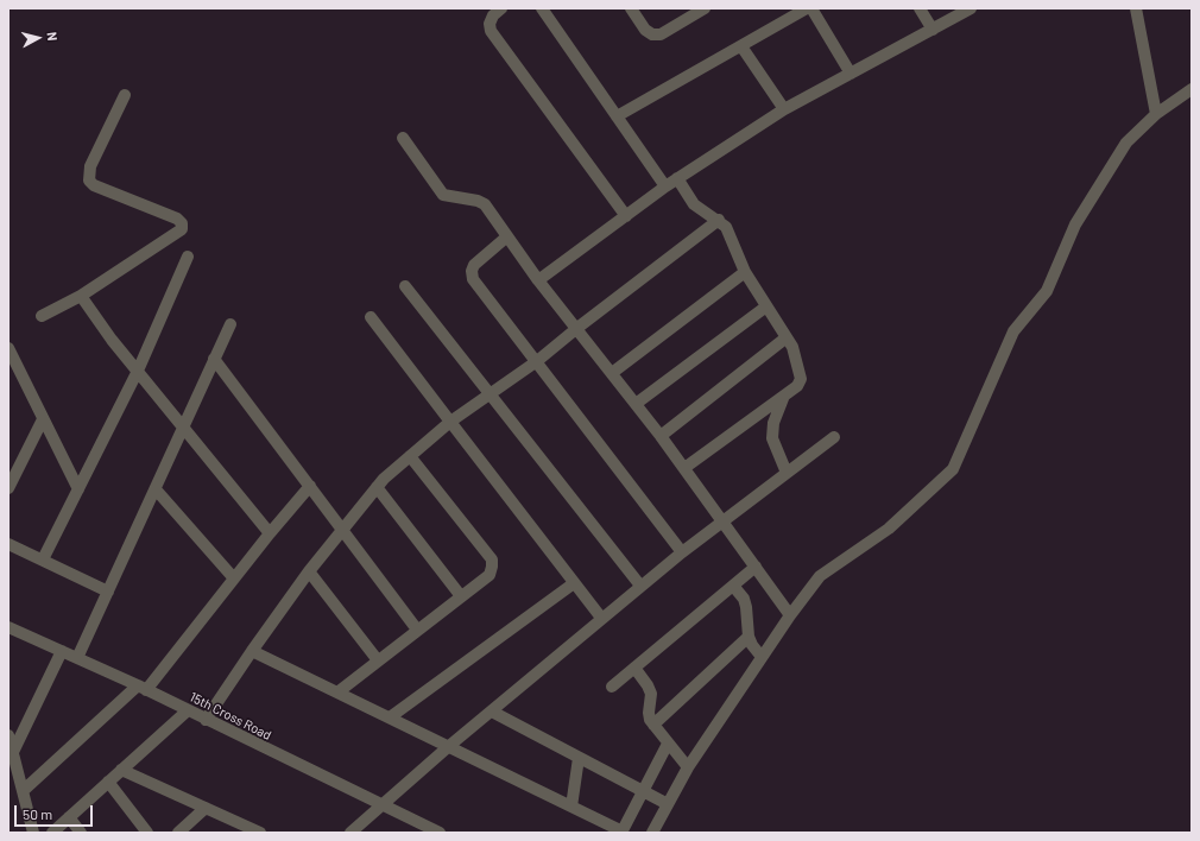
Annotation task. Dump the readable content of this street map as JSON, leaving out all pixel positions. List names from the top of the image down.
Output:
{
  "streets": {
    "street": ["15th Cross Road"]
  },
  "scale_bar": "50 m",
  "north": "right"
}
